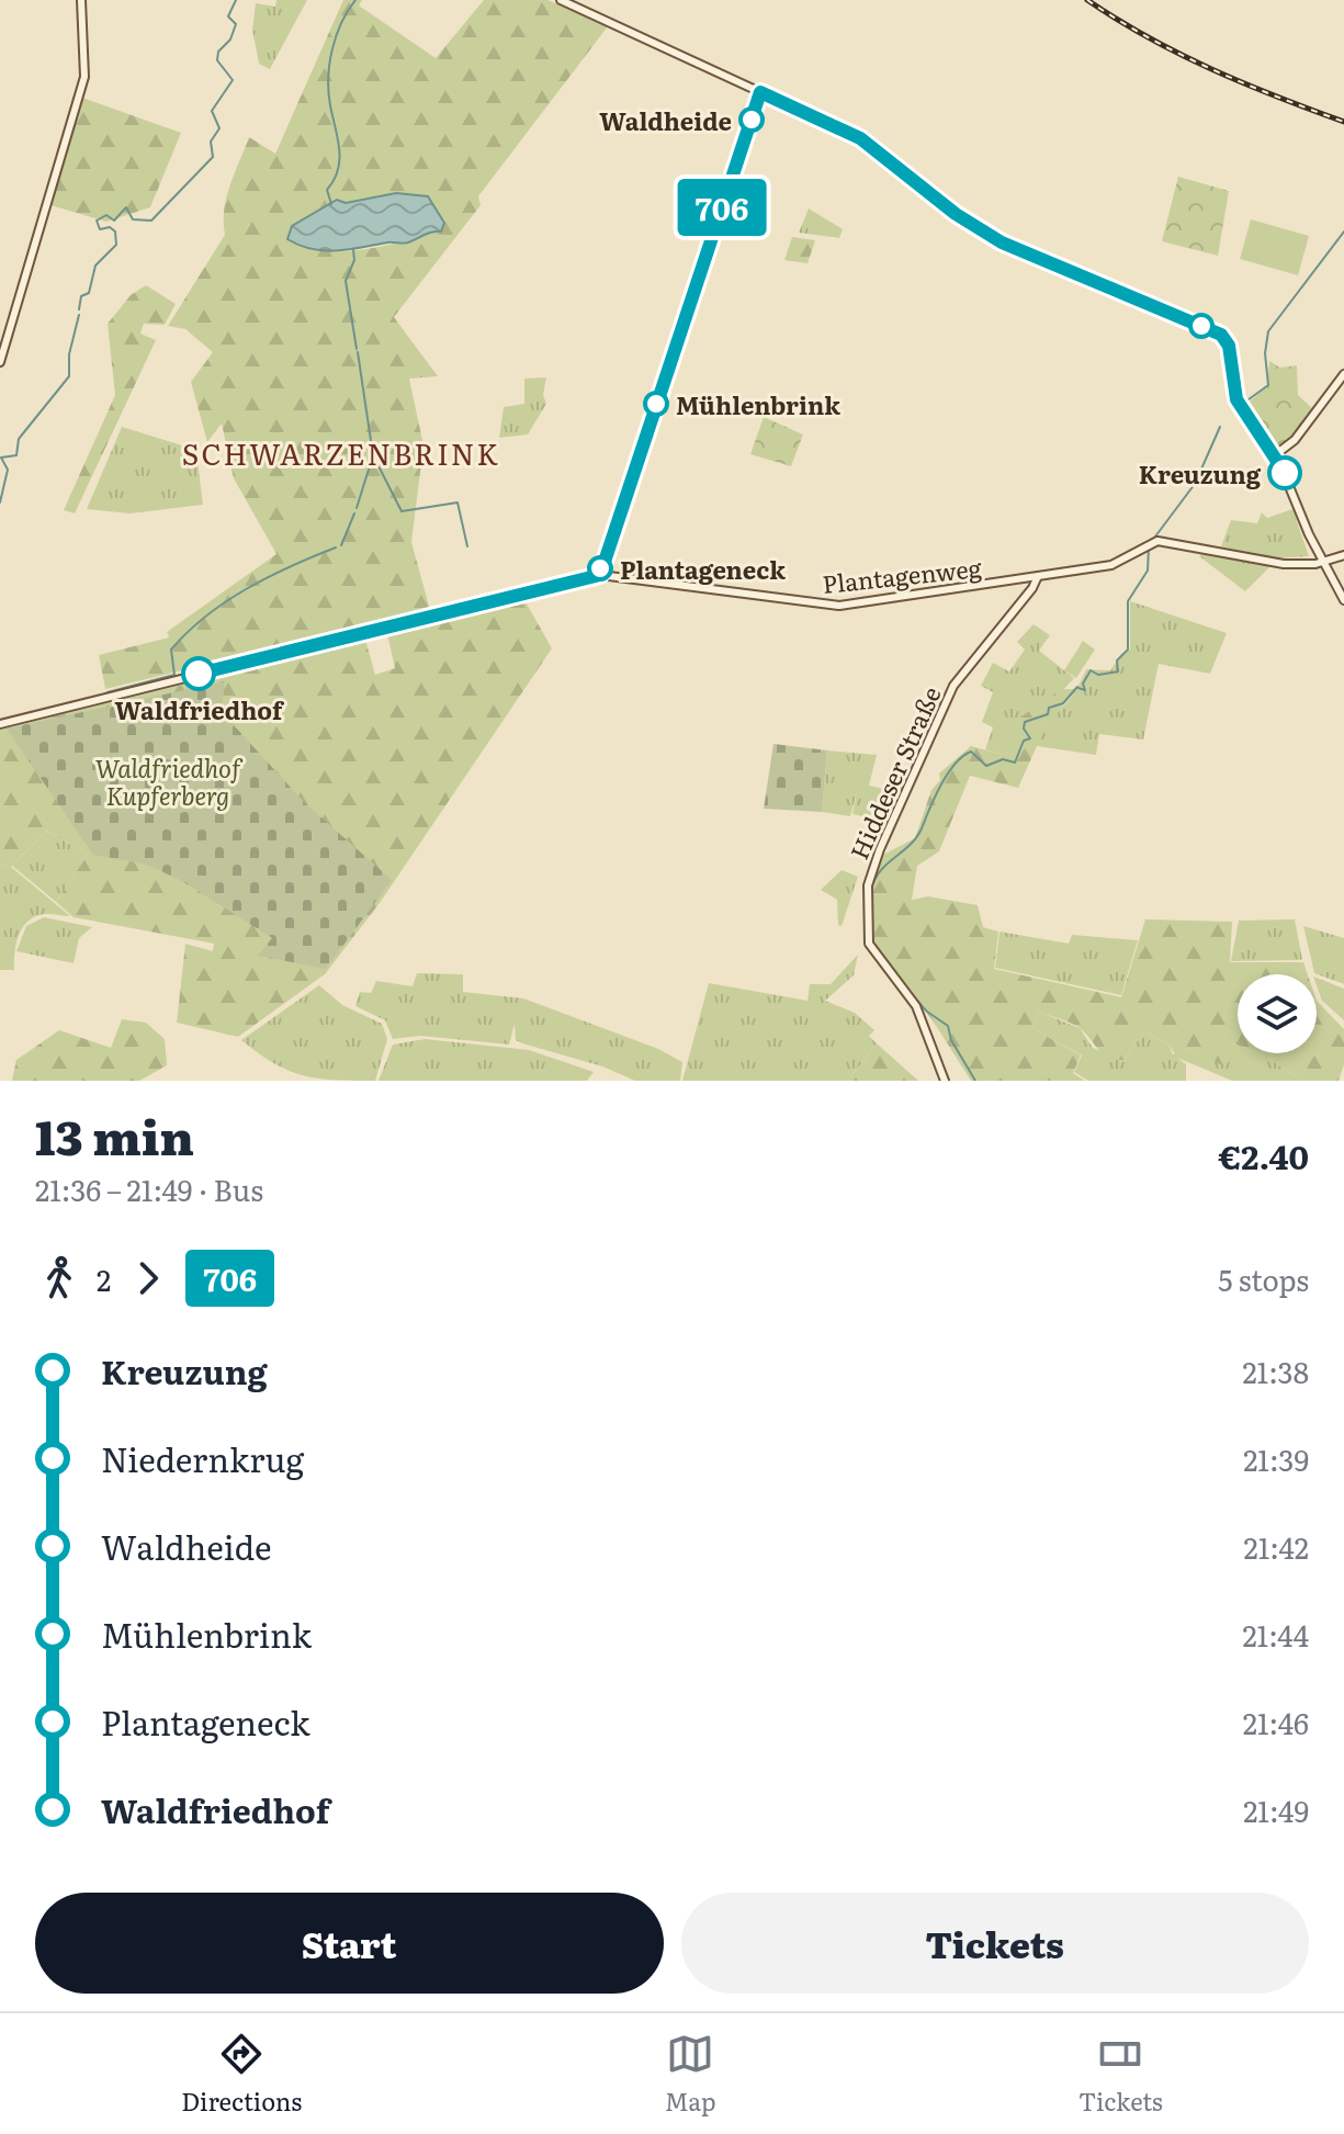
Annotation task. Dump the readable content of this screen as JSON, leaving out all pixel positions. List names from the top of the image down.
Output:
{
  "streets": {
    "main road": ["Plantagenweg", "Hiddeser Straße"]
  },
  "crossings": [
    ["Plantagenweg", "Hiddeser Straße"]
  ],
  "districts": ["SCHWARZENBRINK"],
  "parks": ["Waldfriedhof Kupferberg"],
  "places": [
    "Waldheide",
    "Mühlenbrink",
    "Kreuzung",
    "Plantageneck",
    "Waldfriedhof"
  ],
  "lines": ["bus line 706"],
  "page": {
    "on_map": "706",
    "heading": ["13 min", "21:36 – 21:49 · Bus", "€2.40"],
    "legs": ["2", "706", "5 stops"],
    "list": [
      {
        "name": "Kreuzung",
        "value": "21:38"
      },
      {
        "name": "Niedernkrug",
        "value": "21:39"
      },
      {
        "name": "Waldheide",
        "value": "21:42"
      },
      {
        "name": "Mühlenbrink",
        "value": "21:44"
      },
      {
        "name": "Plantageneck",
        "value": "21:46"
      },
      {
        "name": "Waldfriedhof",
        "value": "21:49"
      }
    ],
    "buttons": ["Start", "Tickets"],
    "tabs": ["Directions", "Map", "Tickets"]
  }
}
